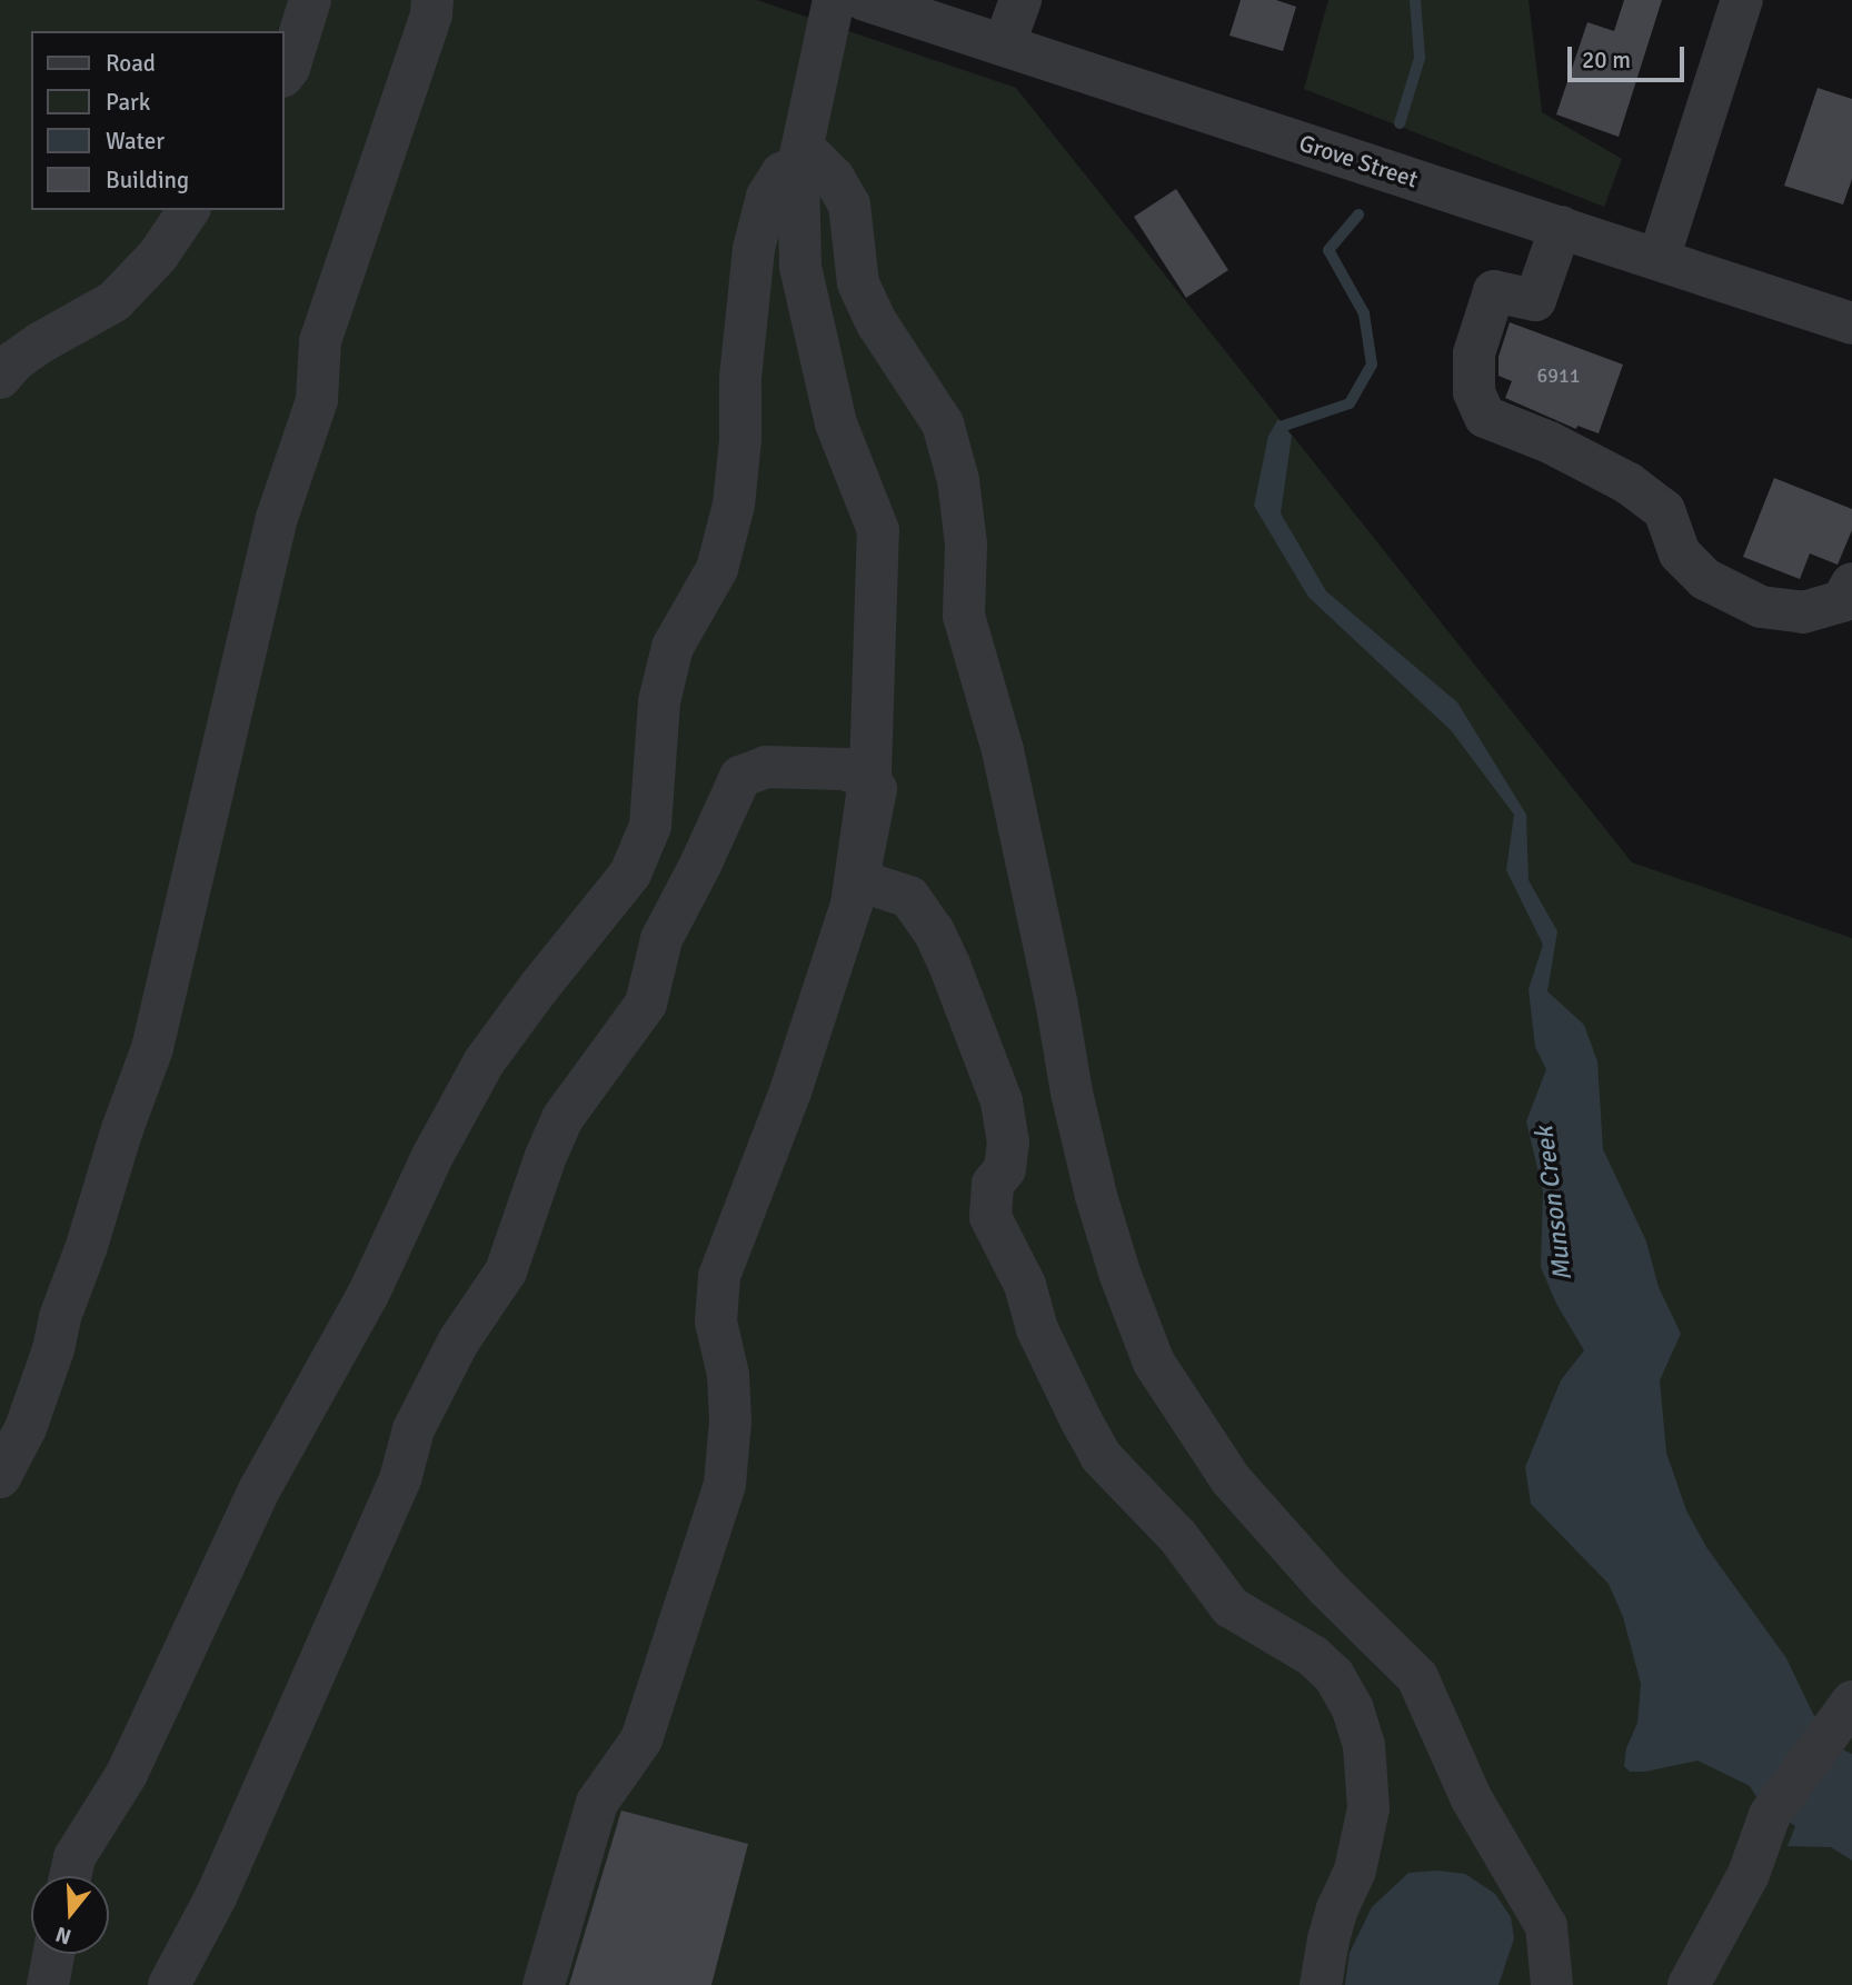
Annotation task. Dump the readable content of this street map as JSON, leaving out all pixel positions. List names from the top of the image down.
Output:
{
  "streets": {
    "street": ["Grove Street"]
  },
  "water": ["Munson Creek"],
  "house_numbers": ["6911"],
  "legend": [
    "Road",
    "Park",
    "Water",
    "Building"
  ],
  "scale_bar": "20 m",
  "north": "bottom"
}
